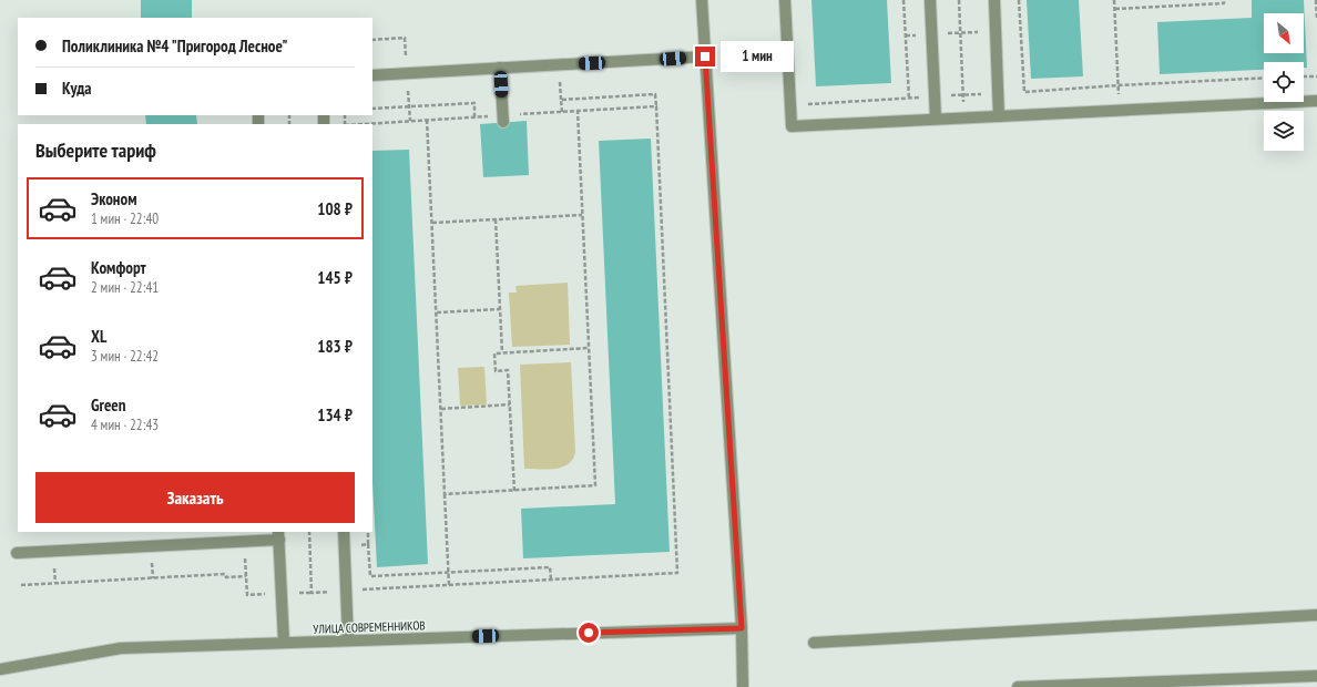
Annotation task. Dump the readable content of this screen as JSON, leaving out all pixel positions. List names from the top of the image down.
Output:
{
  "streets": {
    "street": ["УЛИЦА СОВРЕМЕННИКОВ"]
  },
  "north": "bottom right",
  "page": {
    "banner": ["Поликлиника №4 \"Пригород Лесное\"", "Куда"],
    "bubble": "1 мин",
    "heading": "Выберите тариф",
    "list": [
      {
        "name": "Эконом",
        "note": "1 мин · 22:40",
        "value": "108 ₽"
      },
      {
        "name": "Комфорт",
        "note": "2 мин · 22:41",
        "value": "145 ₽"
      },
      {
        "name": "XL",
        "note": "3 мин · 22:42",
        "value": "183 ₽"
      },
      {
        "name": "Green",
        "note": "4 мин · 22:43",
        "value": "134 ₽"
      }
    ],
    "buttons": "Заказать"
  }
}
